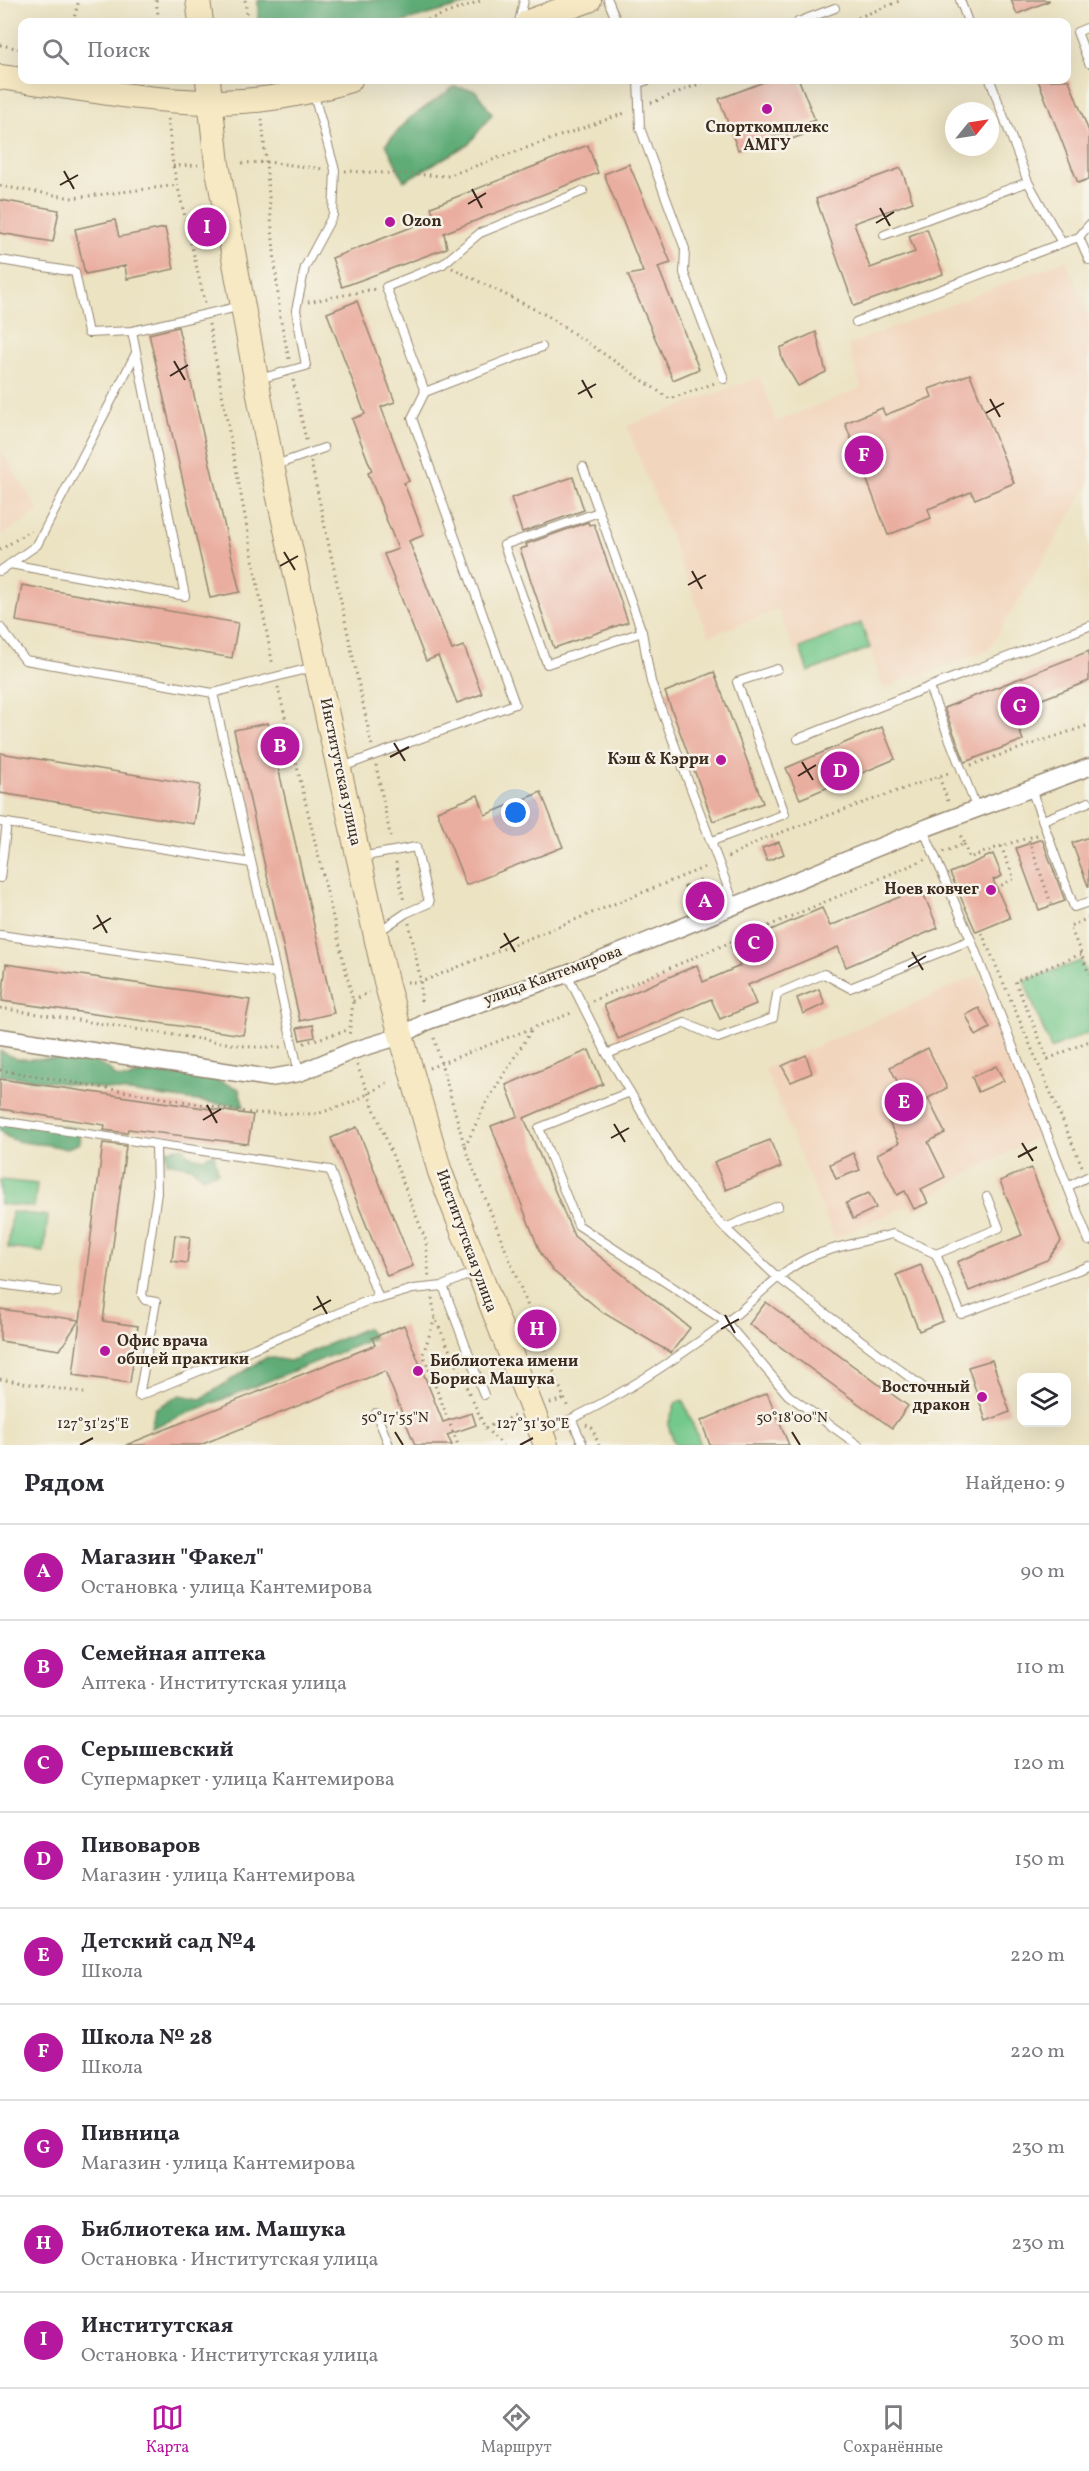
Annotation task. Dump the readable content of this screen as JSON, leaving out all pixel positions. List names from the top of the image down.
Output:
{
  "streets": {
    "main road": ["Институтская улица"],
    "street": ["улица Кантемирова"]
  },
  "crossings": [
    ["Институтская улица", "улица Кантемирова"]
  ],
  "places": [
    "Спорткомплекс АМГУ",
    "Ozon",
    "Кэш & Кэрри",
    "Ноев ковчег",
    "Офис врача общей практики",
    "Библиотека имени Бориса Машука",
    "Восточный дракон"
  ],
  "north": "top right",
  "page": {
    "search": "Поиск",
    "pins": [
      "I",
      "F",
      "G",
      "B",
      "D",
      "A",
      "C",
      "E",
      "H"
    ],
    "heading": ["Рядом", "Найдено: 9"],
    "list": [
      {
        "mark": "A",
        "name": "Магазин \"Факел\"",
        "note": "Остановка · улица Кантемирова",
        "value": "90 m"
      },
      {
        "mark": "B",
        "name": "Семейная аптека",
        "note": "Аптека · Институтская улица",
        "value": "110 m"
      },
      {
        "mark": "C",
        "name": "Серышевский",
        "note": "Супермаркет · улица Кантемирова",
        "value": "120 m"
      },
      {
        "mark": "D",
        "name": "Пивоваров",
        "note": "Магазин · улица Кантемирова",
        "value": "150 m"
      },
      {
        "mark": "E",
        "name": "Детский сад №4",
        "note": "Школа",
        "value": "220 m"
      },
      {
        "mark": "F",
        "name": "Школа № 28",
        "note": "Школа",
        "value": "220 m"
      },
      {
        "mark": "G",
        "name": "Пивница",
        "note": "Магазин · улица Кантемирова",
        "value": "230 m"
      },
      {
        "mark": "H",
        "name": "Библиотека им. Машука",
        "note": "Остановка · Институтская улица",
        "value": "230 m"
      },
      {
        "mark": "I",
        "name": "Институтская",
        "note": "Остановка · Институтская улица",
        "value": "300 m"
      }
    ],
    "nav": ["Карта", "Маршрут", "Сохранённые"]
  },
  "coordinates": [
    "50°17'55\"N",
    "50°18'00\"N",
    "127°31'25\"E",
    "127°31'30\"E"
  ]
}
